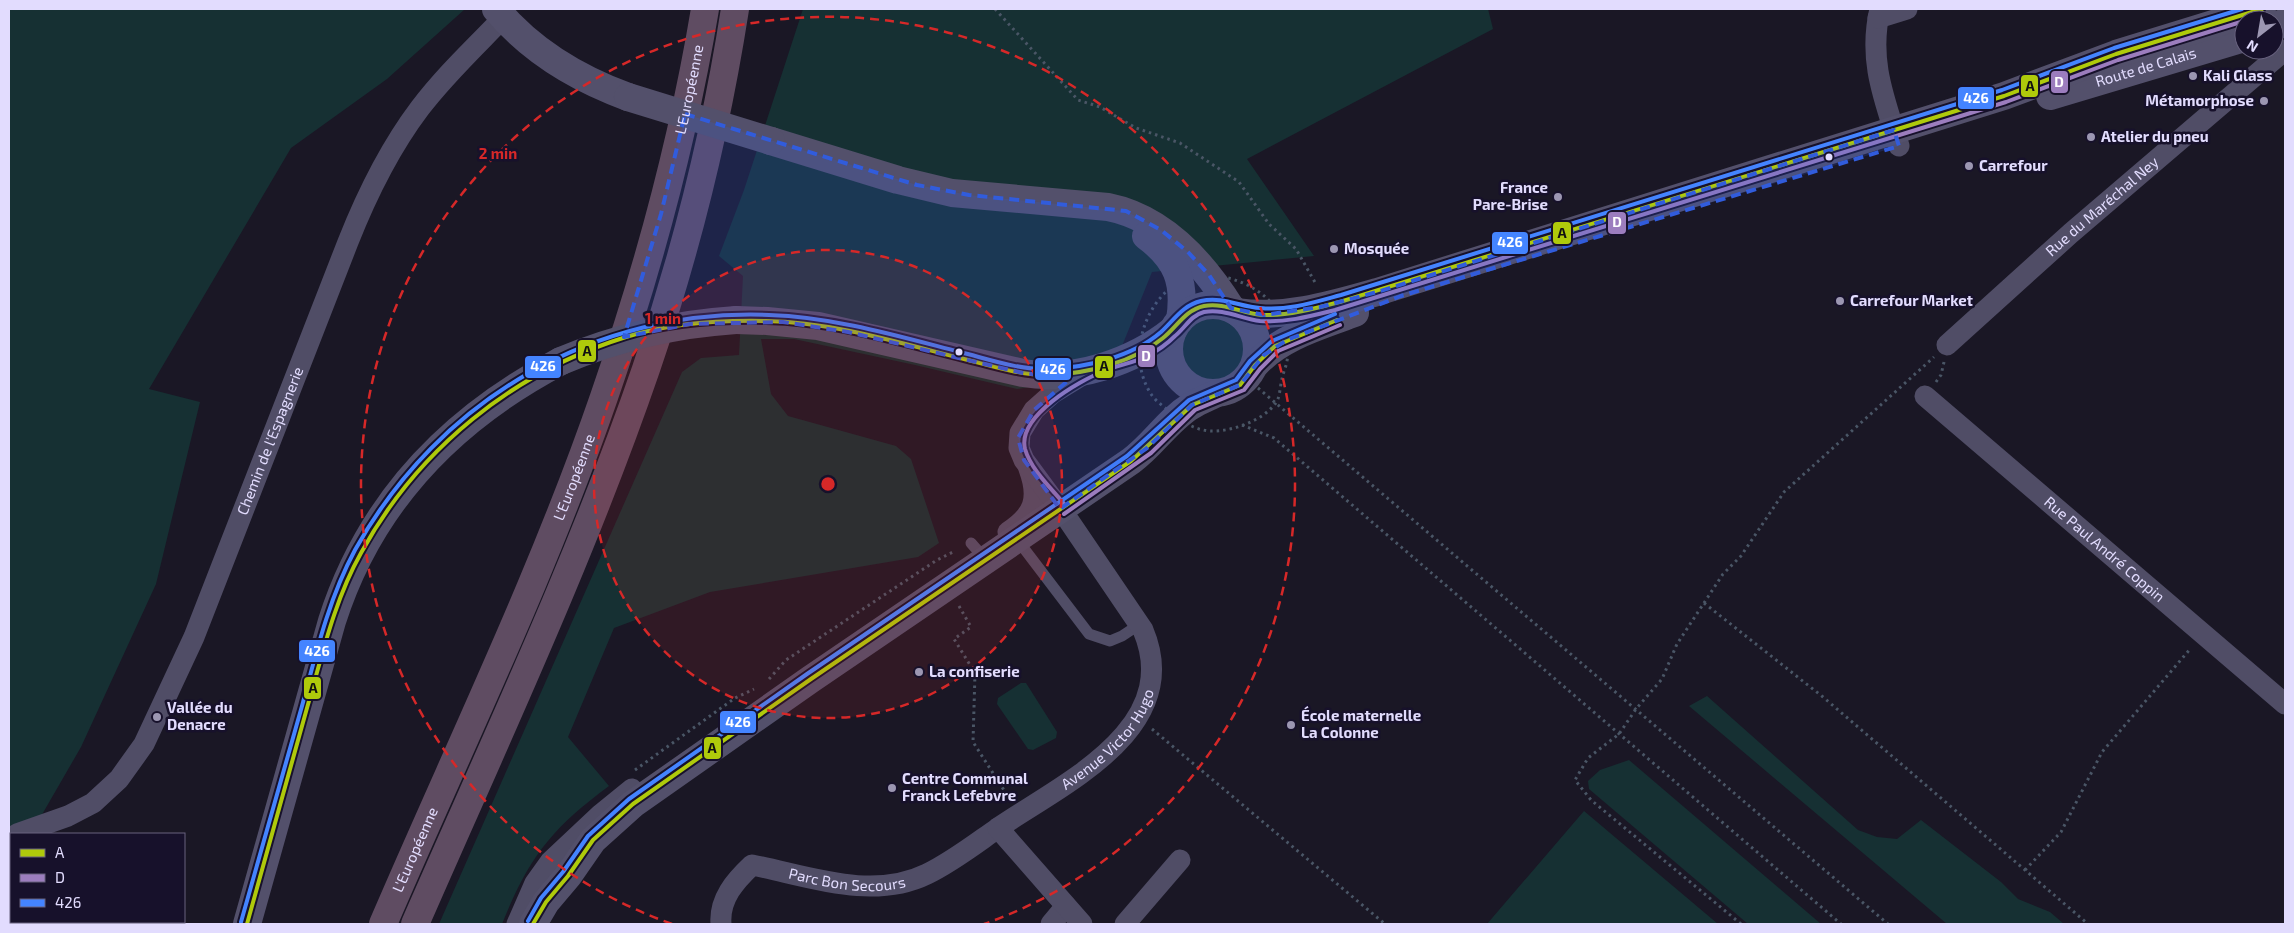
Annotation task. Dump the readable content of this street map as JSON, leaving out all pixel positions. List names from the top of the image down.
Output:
{
  "streets": {
    "highway": ["L'Européenne"],
    "main road": ["Route de Calais"],
    "street": [
      "Rue du Maréchal Ney",
      "Chemin de l'Espagnerie",
      "Rue Paul André Coppin",
      "Avenue Victor Hugo",
      "Parc Bon Secours"
    ]
  },
  "crossings": [
    ["Avenue Victor Hugo", "Parc Bon Secours"]
  ],
  "places": [
    "Kali Glass",
    "Métamorphose",
    "Atelier du pneu",
    "Carrefour",
    "France Pare-Brise",
    "Mosquée",
    "Carrefour Market",
    "La confiserie",
    "Vallée du Denacre",
    "École maternelle La Colonne",
    "Centre Communal Franck Lefebvre"
  ],
  "lines": ["transit line A", "transit line 426", "transit line D"],
  "legend": ["A", "D", "426"],
  "north": "bottom left",
  "rings": ["2 min", "1 min"]
}
